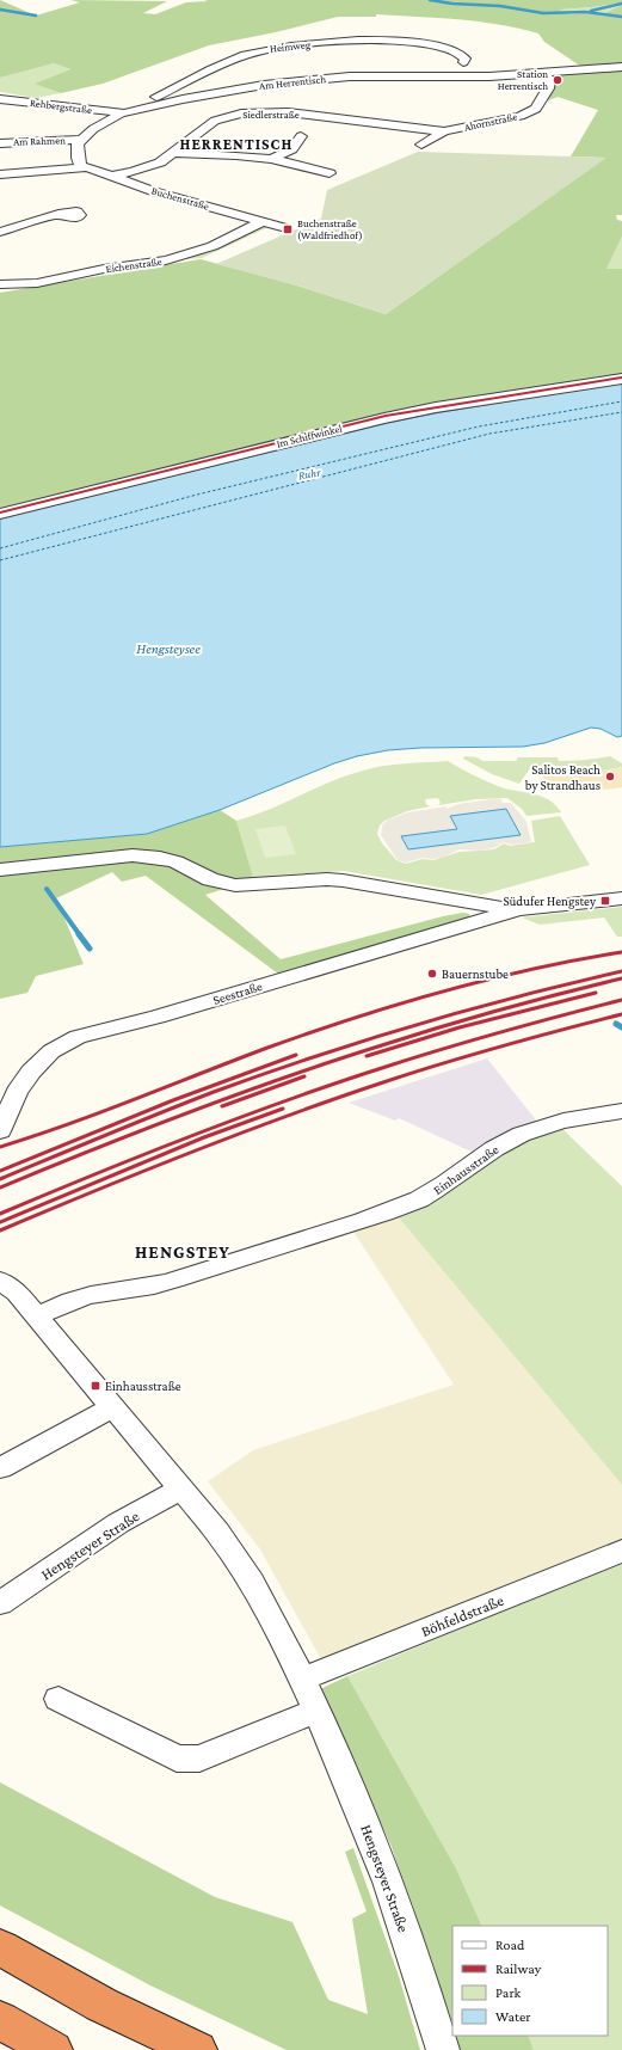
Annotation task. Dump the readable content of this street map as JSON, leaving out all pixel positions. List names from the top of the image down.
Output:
{
  "streets": {
    "street": [
      "Heimweg",
      "Am Herrentisch",
      "Rehbergstraße",
      "Siedlerstraße",
      "Ahornstraße",
      "Am Rahmen",
      "Buchenstraße",
      "Eichenstraße",
      "Im Schiffwinkel",
      "Seestraße",
      "Einhausstraße",
      "Hengsteyer Straße",
      "Böhfeldstraße"
    ]
  },
  "crossings": [
    ["Heimweg", "Am Herrentisch"],
    ["Heimweg", "Rehbergstraße"],
    ["Am Herrentisch", "Rehbergstraße"],
    ["Am Herrentisch", "Ahornstraße"],
    ["Am Herrentisch", "Am Rahmen"],
    ["Siedlerstraße", "Ahornstraße"],
    ["Siedlerstraße", "Buchenstraße"],
    ["Buchenstraße", "Eichenstraße"],
    ["Einhausstraße", "Hengsteyer Straße"],
    ["Hengsteyer Straße", "Böhfeldstraße"]
  ],
  "districts": ["HERRENTISCH", "HENGSTEY"],
  "water": ["Ruhr", "Hengsteysee"],
  "places": {
    "other": ["Station Herrentisch", "Salitos Beach by Strandhaus", "Bauernstube"],
    "transit": ["Buchenstraße (Waldfriedhof)", "Südufer Hengstey", "Einhausstraße"]
  },
  "legend": [
    "Road",
    "Railway",
    "Park",
    "Water"
  ]
}
